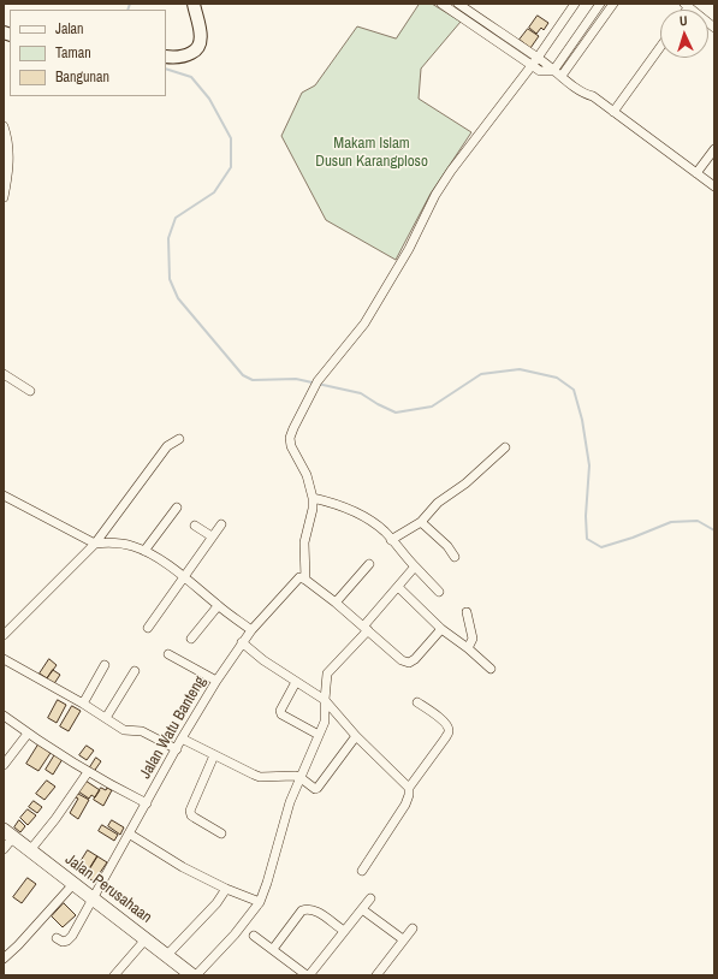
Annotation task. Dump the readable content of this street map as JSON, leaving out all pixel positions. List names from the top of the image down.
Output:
{
  "streets": {
    "main road": ["Jalan Perusahaan"],
    "street": ["Jalan Watu Banteng"]
  },
  "crossings": [
    ["Jalan Watu Banteng", "Jalan Perusahaan"]
  ],
  "parks": ["Makam Islam Dusun Karangploso"],
  "legend": ["Jalan", "Taman", "Bangunan"],
  "north": "top"
}
